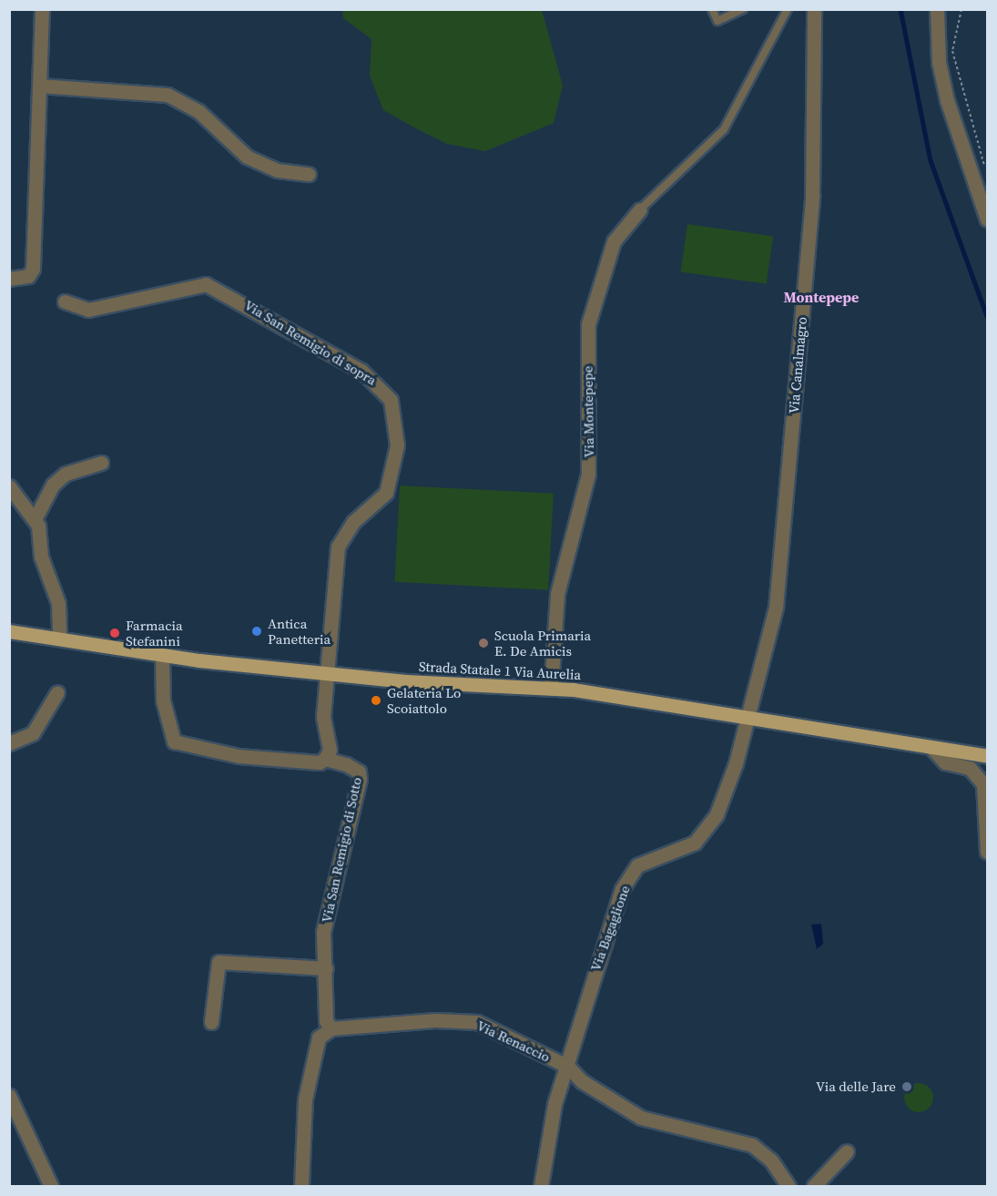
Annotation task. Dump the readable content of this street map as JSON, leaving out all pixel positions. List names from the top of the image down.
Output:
{
  "streets": {
    "main road": ["Strada Statale 1 Via Aurelia"],
    "street": [
      "Via San Remigio di sopra",
      "Via Canalmagro",
      "Via Montepepe",
      "Via San Remigio di Sotto",
      "Via Bagaglione",
      "Via Renaccio"
    ]
  },
  "crossings": [
    ["Via San Remigio di sopra", "Strada Statale 1 Via Aurelia"],
    ["Via Canalmagro", "Strada Statale 1 Via Aurelia"],
    ["Via Canalmagro", "Via Bagaglione"],
    ["Via Montepepe", "Strada Statale 1 Via Aurelia"],
    ["Strada Statale 1 Via Aurelia", "Via Bagaglione"],
    ["Via San Remigio di Sotto", "Via Renaccio"],
    ["Via Bagaglione", "Via Renaccio"]
  ],
  "districts": ["Montepepe"],
  "places": [
    "Antica Panetteria",
    "Farmacia Stefanini",
    "Scuola Primaria E. De Amicis",
    "Gelateria Lo Scoiattolo",
    "Via delle Jare"
  ]
}
